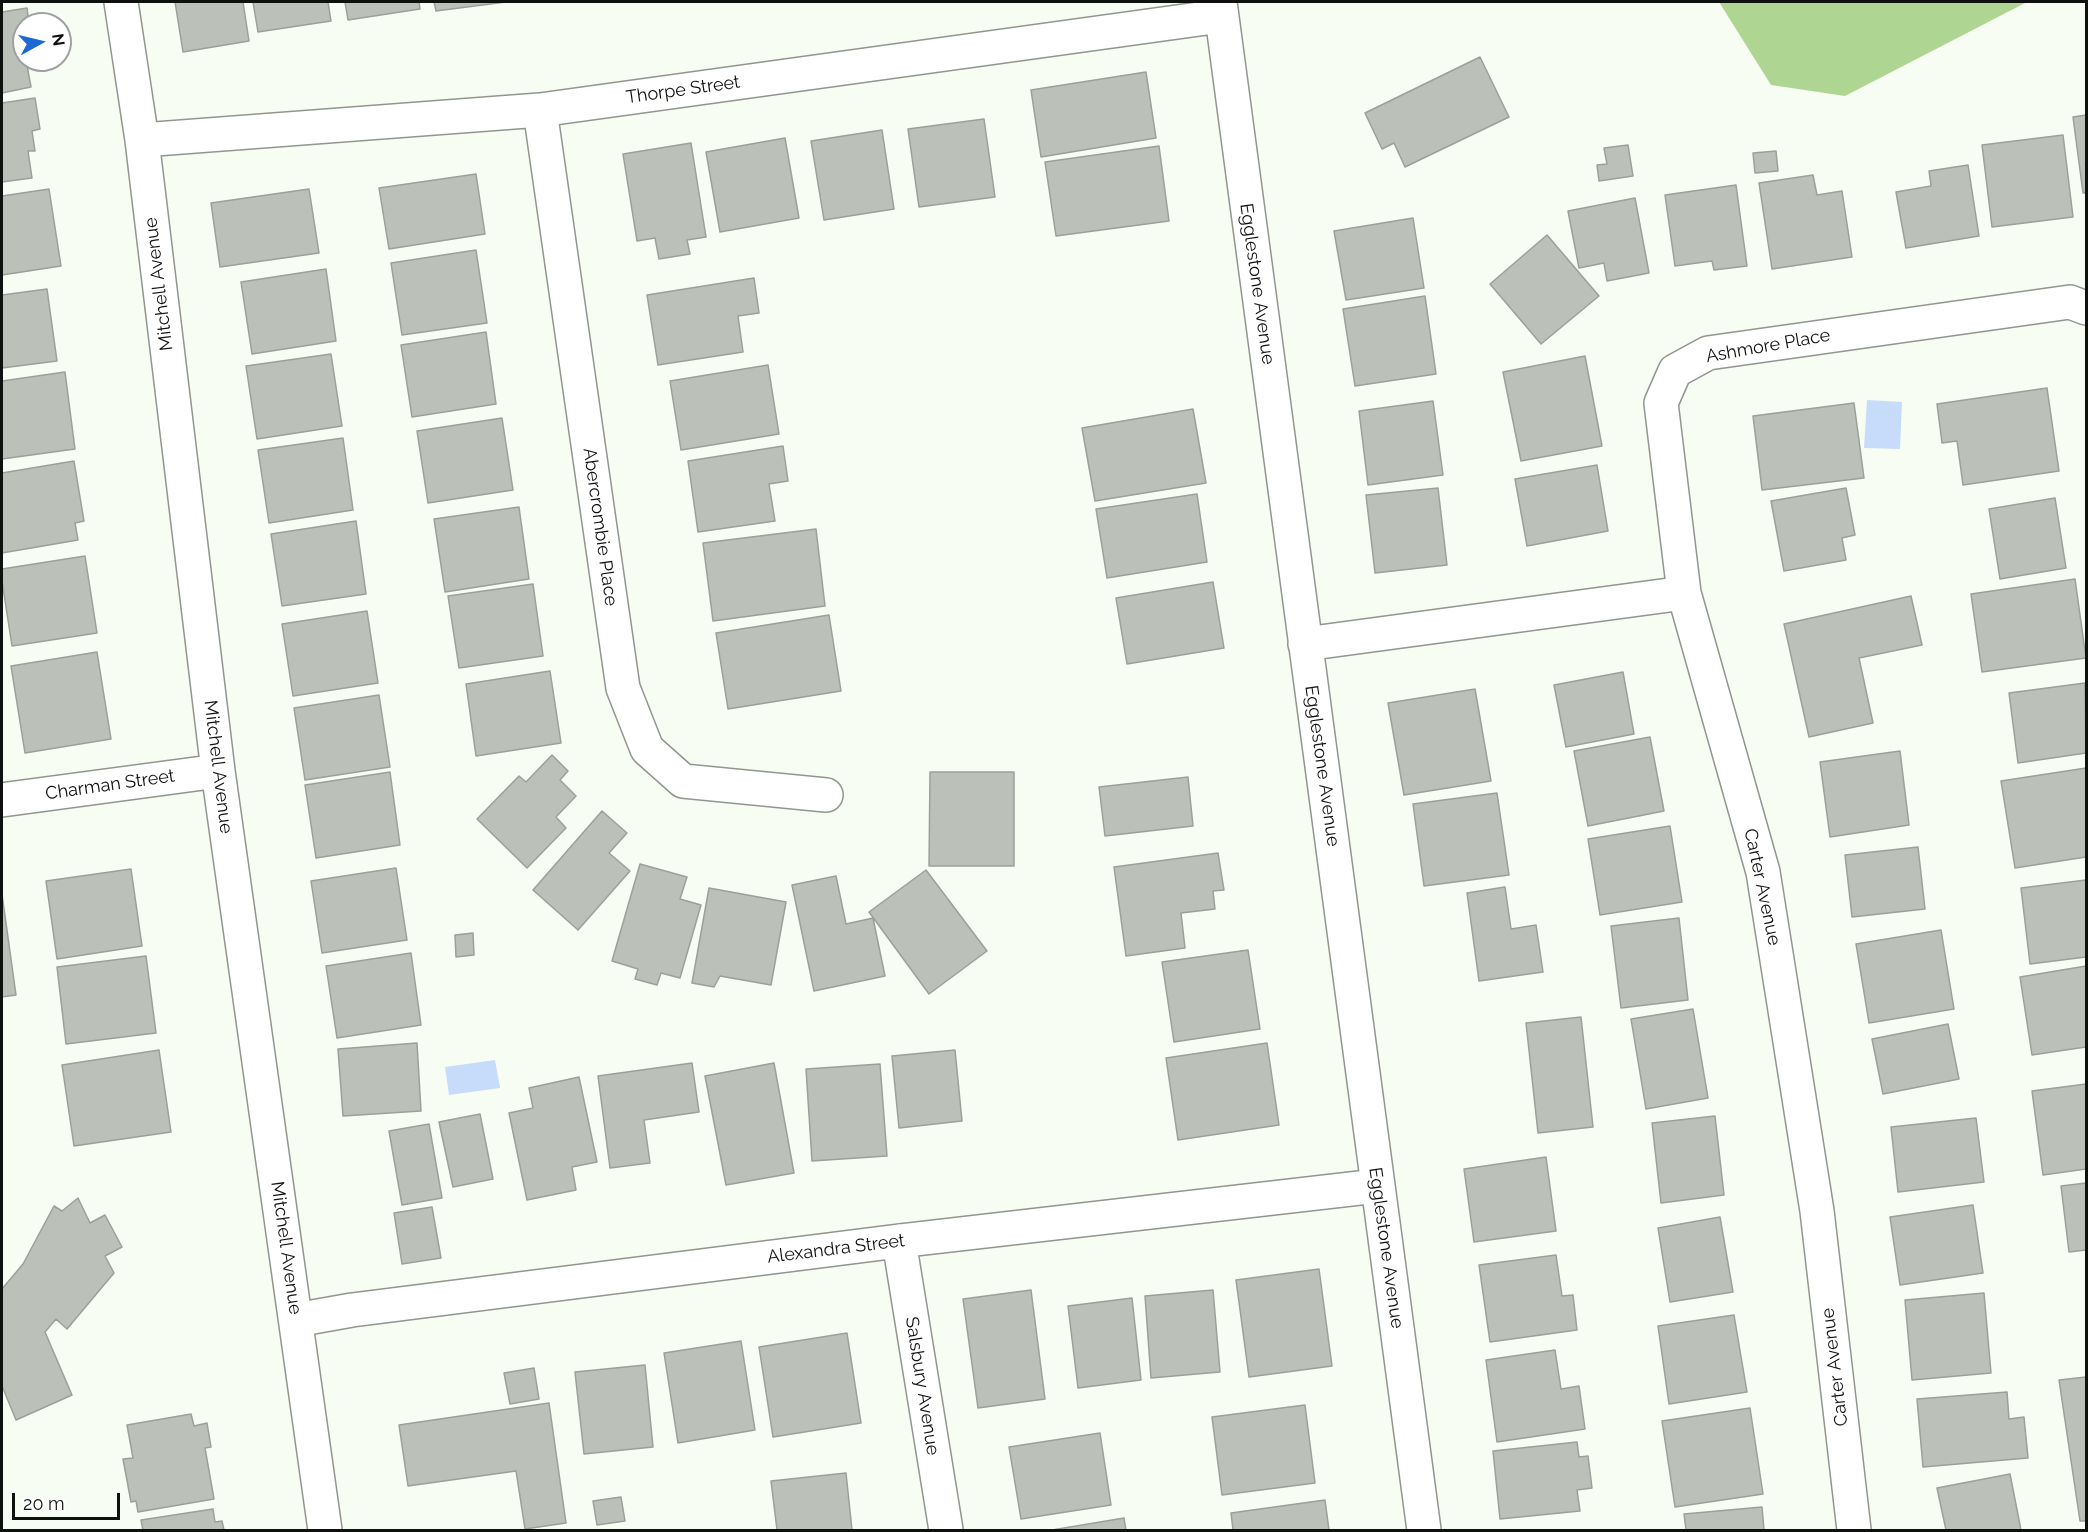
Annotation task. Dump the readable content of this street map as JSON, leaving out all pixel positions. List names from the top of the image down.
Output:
{
  "streets": {
    "street": [
      "Thorpe Street",
      "Mitchell Avenue",
      "Egglestone Avenue",
      "Ashmore Place",
      "Abercrombie Place",
      "Charman Street",
      "Carter Avenue",
      "Alexandra Street",
      "Salsbury Avenue"
    ]
  },
  "crossings": [
    ["Thorpe Street", "Mitchell Avenue"],
    ["Thorpe Street", "Egglestone Avenue"],
    ["Thorpe Street", "Abercrombie Place"],
    ["Mitchell Avenue", "Charman Street"],
    ["Mitchell Avenue", "Alexandra Street"],
    ["Egglestone Avenue", "Alexandra Street"],
    ["Ashmore Place", "Carter Avenue"],
    ["Alexandra Street", "Salsbury Avenue"]
  ],
  "scale_bar": "20 m",
  "north": "right"
}
